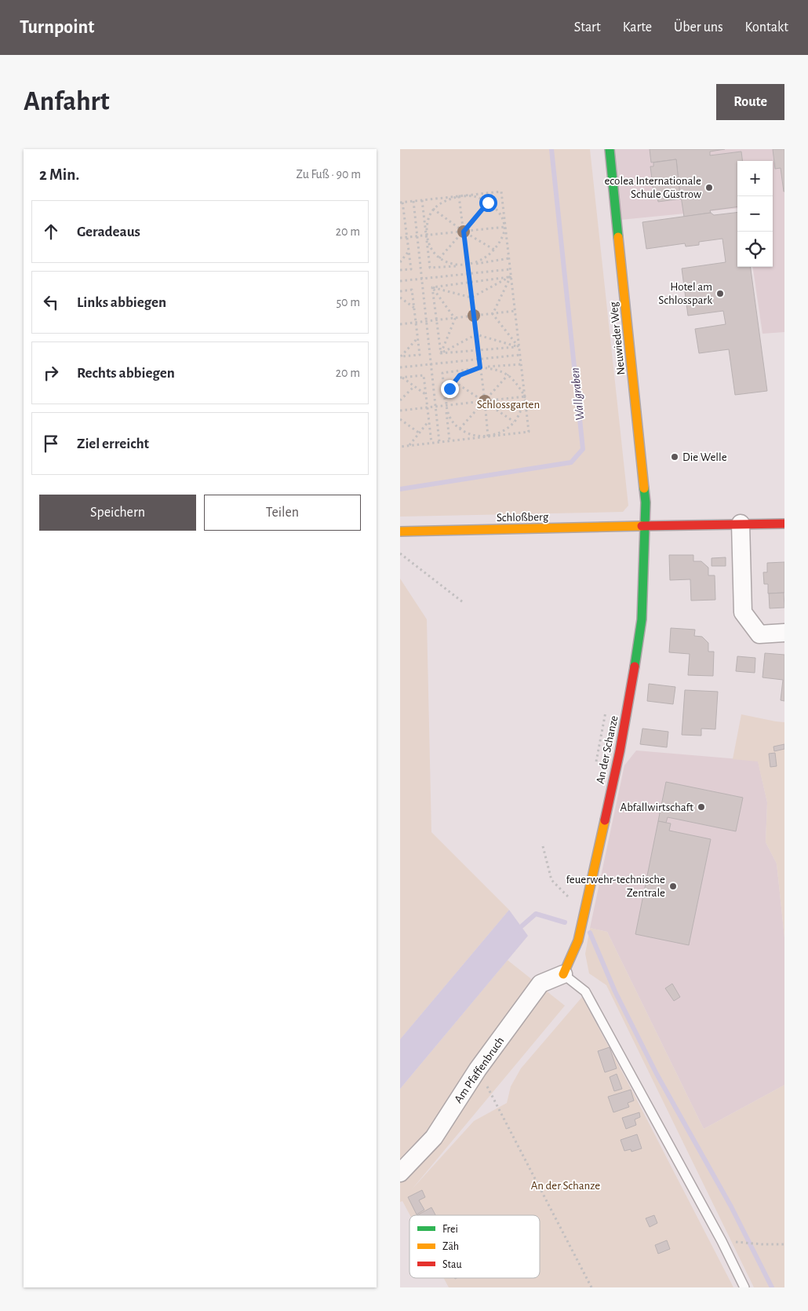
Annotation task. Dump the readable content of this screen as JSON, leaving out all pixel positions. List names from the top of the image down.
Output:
{
  "streets": {
    "street": [
      "Neuwieder Weg",
      "Schloßberg",
      "An der Schanze",
      "Am Pfaffenbruch"
    ]
  },
  "crossings": [
    ["Neuwieder Weg", "Schloßberg"],
    ["Neuwieder Weg", "An der Schanze"],
    ["Schloßberg", "An der Schanze"],
    ["An der Schanze", "Am Pfaffenbruch"]
  ],
  "water": ["Wallgraben"],
  "parks": ["Schlossgarten", "An der Schanze"],
  "places": [
    "ecolea Internationale Schule Güstrow",
    "Hotel am Schlosspark",
    "Die Welle",
    "Abfallwirtschaft",
    "feuerwehr-technische Zentrale"
  ],
  "legend": ["Frei", "Zäh", "Stau"],
  "page": {
    "header": "Turnpoint",
    "nav": [
      "Start",
      "Karte",
      "Über uns",
      "Kontakt"
    ],
    "buttons": [
      "Route",
      ["Speichern", "Teilen"]
    ],
    "title": "Anfahrt",
    "heading": ["2 Min.", "Zu Fuß · 90 m"],
    "map_buttons": ["+", "−"],
    "list": [
      ["Geradeaus", "20 m"],
      ["Links abbiegen", "50 m"],
      ["Rechts abbiegen", "20 m"],
      "Ziel erreicht"
    ]
  }
}
